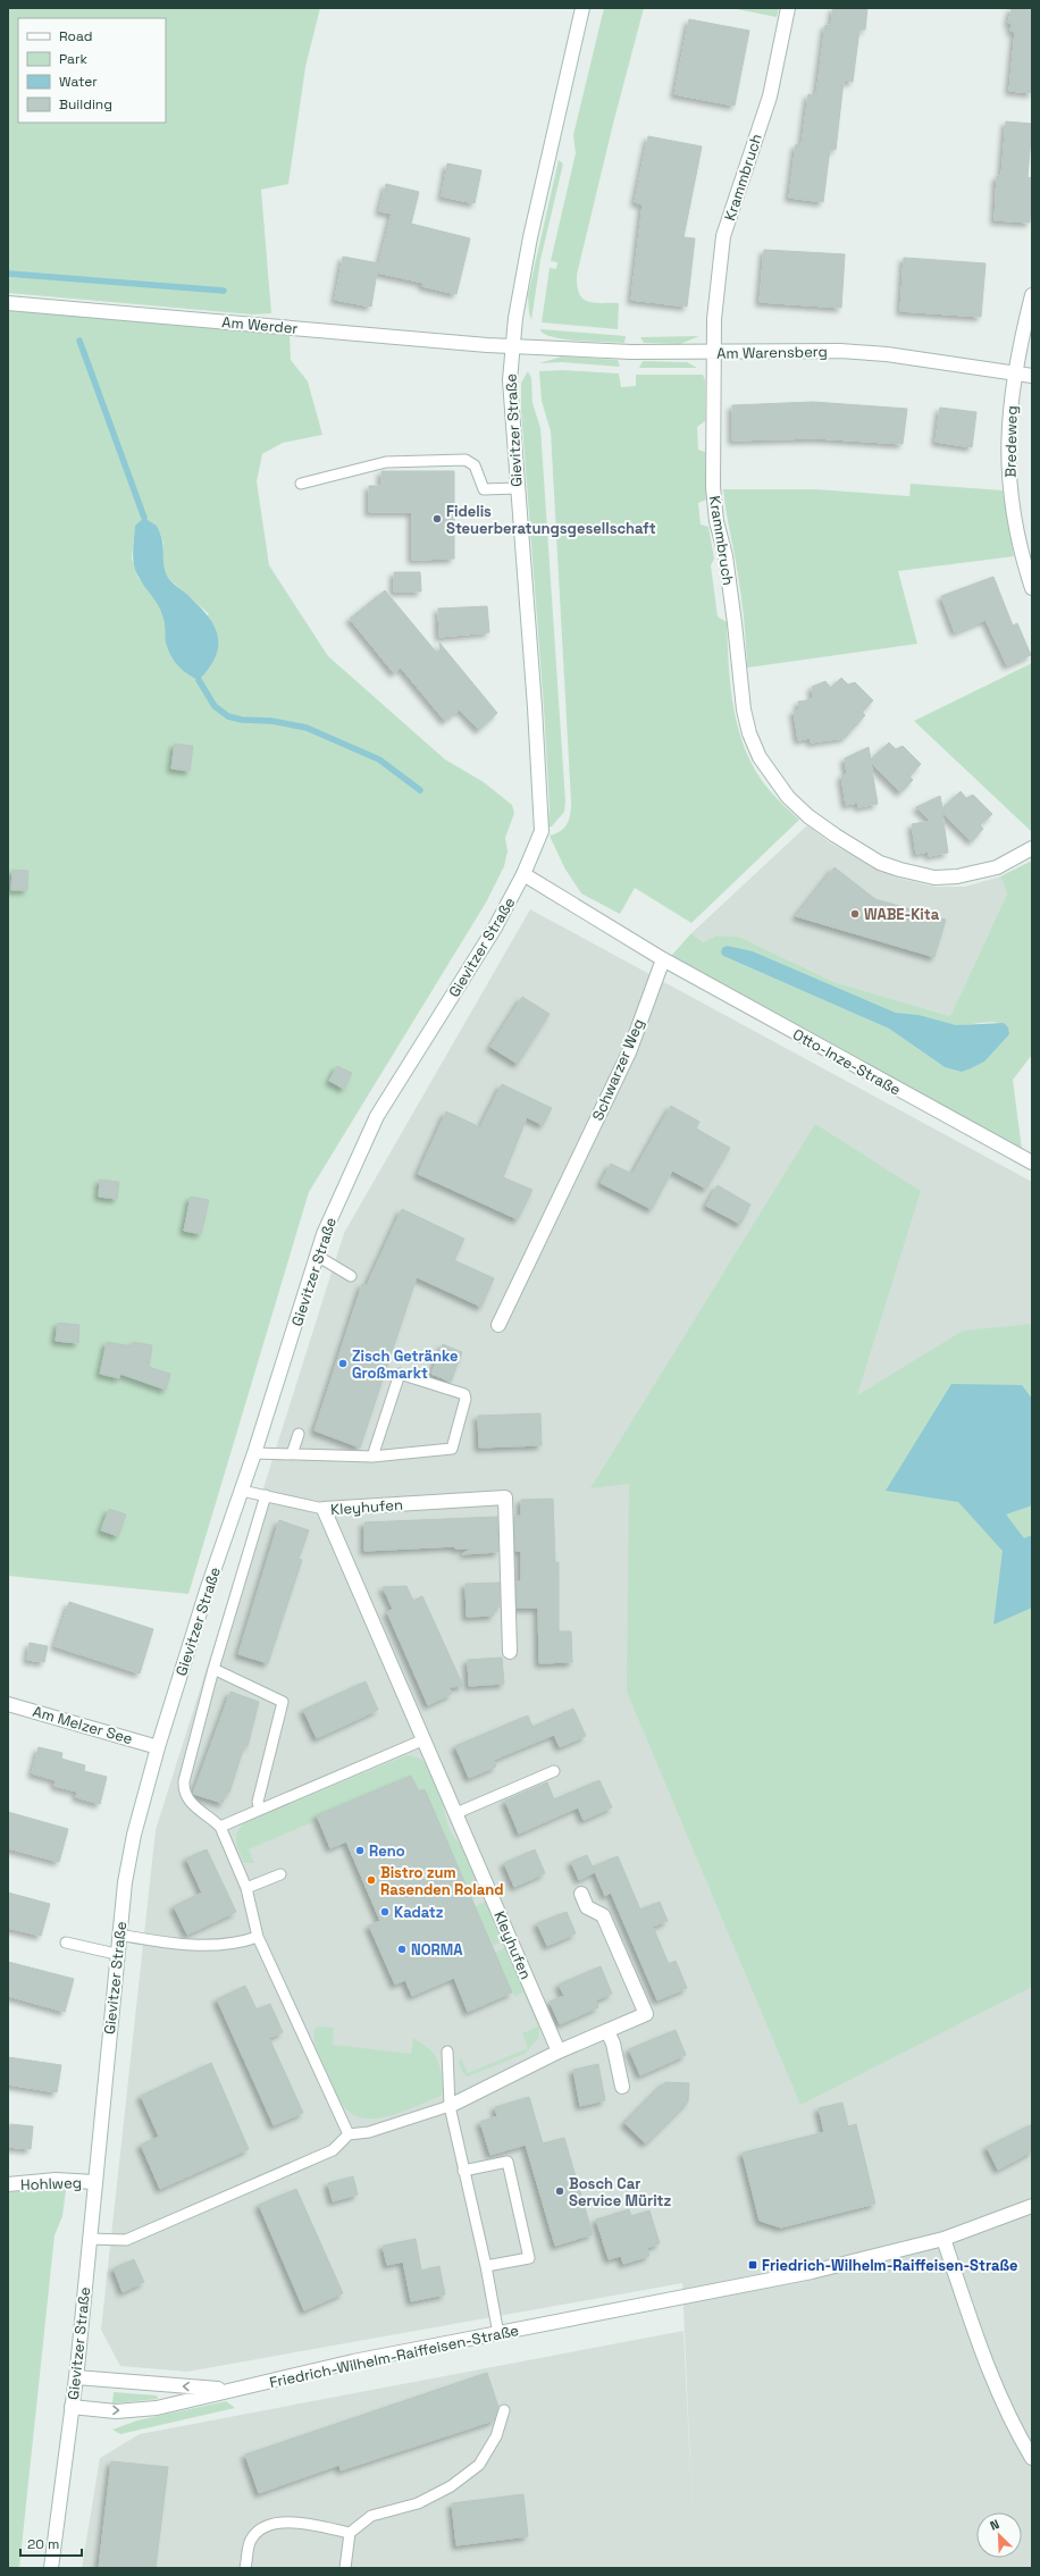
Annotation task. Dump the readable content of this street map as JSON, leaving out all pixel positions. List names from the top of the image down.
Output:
{
  "streets": {
    "street": [
      "Krammbruch",
      "Am Werder",
      "Am Warensberg",
      "Gievitzer Straße",
      "Bredeweg",
      "Otto-Inze-Straße",
      "Schwarzer Weg",
      "Kleyhufen",
      "Am Melzer See",
      "Hohlweg",
      "Friedrich-Wilhelm-Raiffeisen-Straße"
    ]
  },
  "crossings": [
    ["Krammbruch", "Am Warensberg"],
    ["Am Werder", "Am Warensberg"],
    ["Am Werder", "Gievitzer Straße"],
    ["Am Warensberg", "Gievitzer Straße"],
    ["Am Warensberg", "Bredeweg"],
    ["Gievitzer Straße", "Am Melzer See"],
    ["Gievitzer Straße", "Hohlweg"],
    ["Gievitzer Straße", "Friedrich-Wilhelm-Raiffeisen-Straße"],
    ["Otto-Inze-Straße", "Schwarzer Weg"]
  ],
  "places": {
    "other": [
      "Fidelis Steuerberatungsgesellschaft",
      "WABE-Kita",
      "Zisch Getränke Großmarkt",
      "Reno",
      "Bistro zum Rasenden Roland",
      "Kadatz",
      "NORMA",
      "Bosch Car Service Müritz"
    ],
    "transit": ["Friedrich-Wilhelm-Raiffeisen-Straße"]
  },
  "legend": [
    "Road",
    "Park",
    "Water",
    "Building"
  ],
  "scale_bar": "20 m",
  "north": "top left"
}
